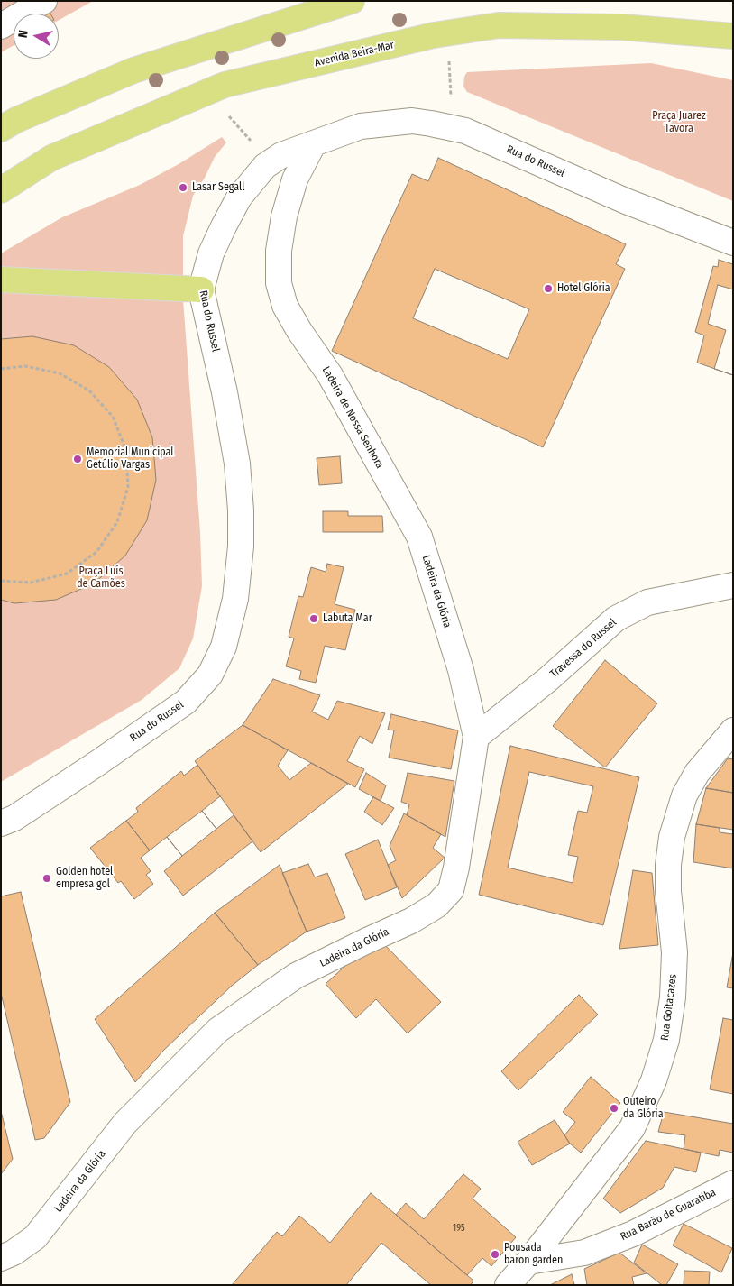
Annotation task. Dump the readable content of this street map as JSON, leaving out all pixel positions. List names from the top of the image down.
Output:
{
  "streets": {
    "main road": ["Avenida Beira-Mar"],
    "street": [
      "Rua do Russel",
      "Ladeira de Nossa Senhora",
      "Ladeira da Glória",
      "Travessa do Russel",
      "Rua Goitacazes",
      "Rua Barão de Guaratiba"
    ]
  },
  "crossings": [
    ["Rua do Russel", "Ladeira de Nossa Senhora"],
    ["Ladeira de Nossa Senhora", "Ladeira da Glória"],
    ["Ladeira da Glória", "Travessa do Russel"],
    ["Rua Goitacazes", "Rua Barão de Guaratiba"]
  ],
  "parks": ["Praça Juarez Tavora", "Praça Luís de Camões"],
  "places": [
    "Lasar Segall",
    "Hotel Glória",
    "Memorial Municipal Getúlio Vargas",
    "Labuta Mar",
    "Golden hotel empresa gol",
    "Outeiro da Glória",
    "Pousada baron garden"
  ],
  "house_numbers": ["195"],
  "north": "left"
}
